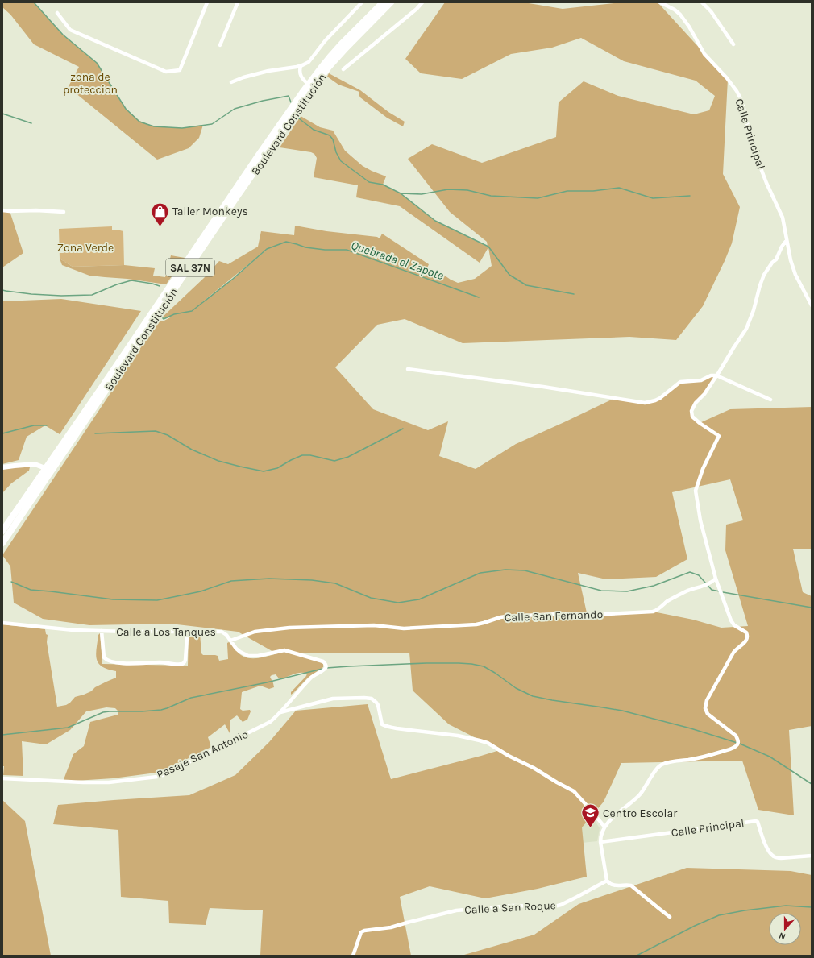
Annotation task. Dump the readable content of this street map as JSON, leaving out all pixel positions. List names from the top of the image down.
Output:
{
  "streets": {
    "highway": ["Boulevard Constitución", "SAL 37N"],
    "street": [
      "Calle Principal",
      "Calle San Fernando",
      "Calle a Los Tanques",
      "Pasaje San Antonio",
      "Calle a San Roque"
    ]
  },
  "crossings": [
    ["Calle San Fernando", "Calle a Los Tanques"],
    ["Calle a Los Tanques", "Pasaje San Antonio"]
  ],
  "water": ["Quebrada el Zapote"],
  "parks": ["zona de proteccion", "Zona Verde"],
  "places": {
    "shop": ["Taller Monkeys"],
    "school or university": ["Centro Escolar"]
  },
  "north": "bottom"
}
